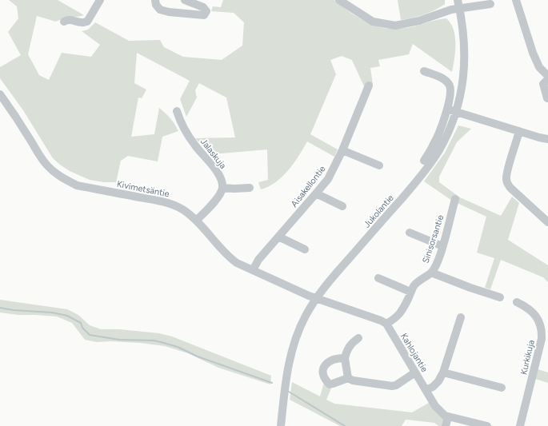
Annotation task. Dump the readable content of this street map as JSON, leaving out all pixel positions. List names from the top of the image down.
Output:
{
  "streets": {
    "street": [
      "Jalaskuja",
      "Aisakellontie",
      "Kivimetsäntie",
      "Jukolantie",
      "Sinisorsantie",
      "Kahlojantie",
      "Kurkikuja"
    ]
  },
  "crossings": [
    ["Aisakellontie", "Kivimetsäntie"],
    ["Kivimetsäntie", "Jukolantie"],
    ["Sinisorsantie", "Kahlojantie"]
  ]
}
